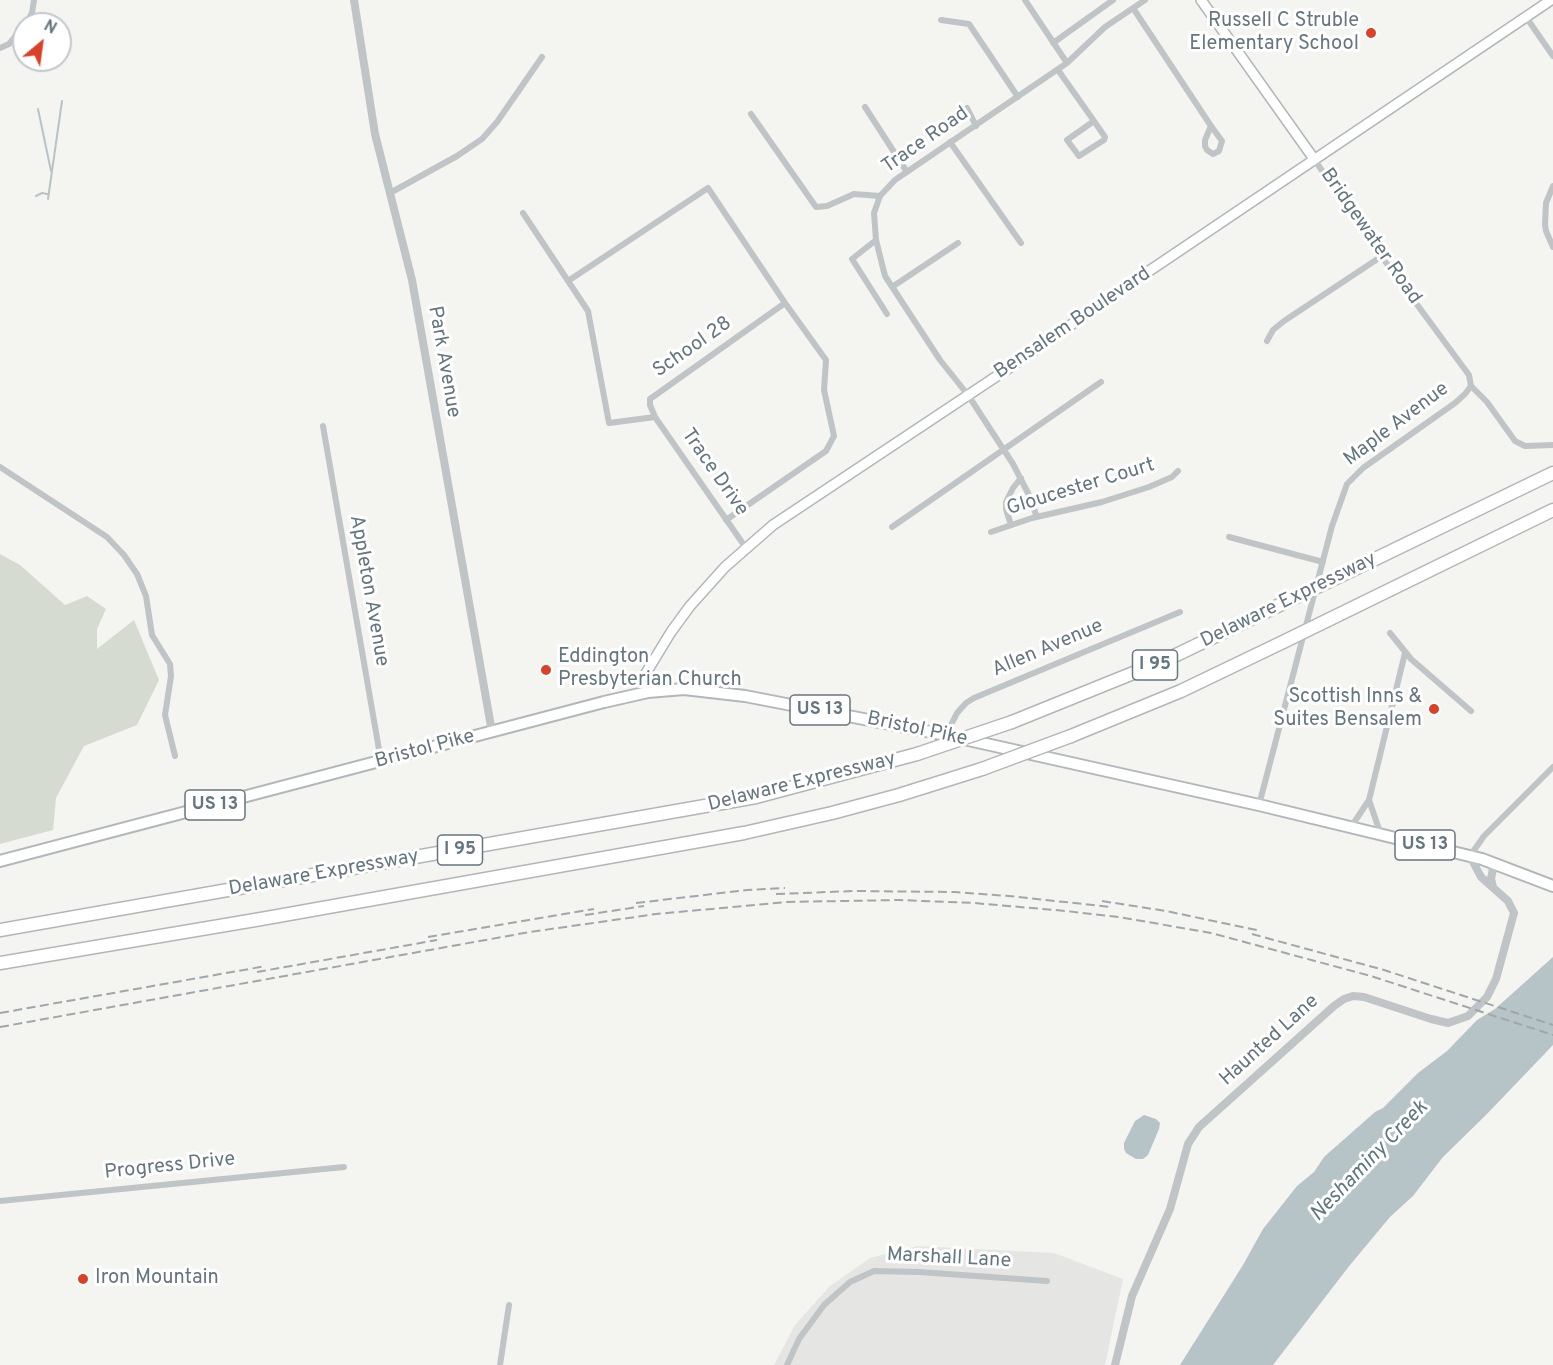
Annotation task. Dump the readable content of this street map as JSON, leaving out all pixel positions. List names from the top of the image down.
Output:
{
  "streets": {
    "highway": ["Delaware Expressway", "I 95"],
    "main road": [
      "Bridgewater Road",
      "Bensalem Boulevard",
      "US 13",
      "Bristol Pike"
    ],
    "street": [
      "Trace Road",
      "School 28",
      "Park Avenue",
      "Maple Avenue",
      "Trace Drive",
      "Gloucester Court",
      "Appleton Avenue",
      "Allen Avenue",
      "Haunted Lane",
      "Progress Drive",
      "Marshall Lane"
    ]
  },
  "crossings": [
    ["Trace Road", "Bensalem Boulevard"],
    ["Trace Road", "Gloucester Court"],
    ["Bridgewater Road", "Bensalem Boulevard"],
    ["Bridgewater Road", "Maple Avenue"],
    ["Bensalem Boulevard", "Trace Drive"],
    ["Bensalem Boulevard", "Bristol Pike"],
    ["School 28", "Trace Drive"],
    ["Park Avenue", "Bristol Pike"],
    ["Maple Avenue", "Bristol Pike"],
    ["Appleton Avenue", "Bristol Pike"],
    ["Allen Avenue", "Bristol Pike"],
    ["Bristol Pike", "Haunted Lane"]
  ],
  "water": ["Neshaminy Creek"],
  "places": [
    "Russell C Struble Elementary School",
    "Eddington Presbyterian Church",
    "Scottish Inns & Suites Bensalem",
    "Iron Mountain"
  ],
  "north": "top right"
}
